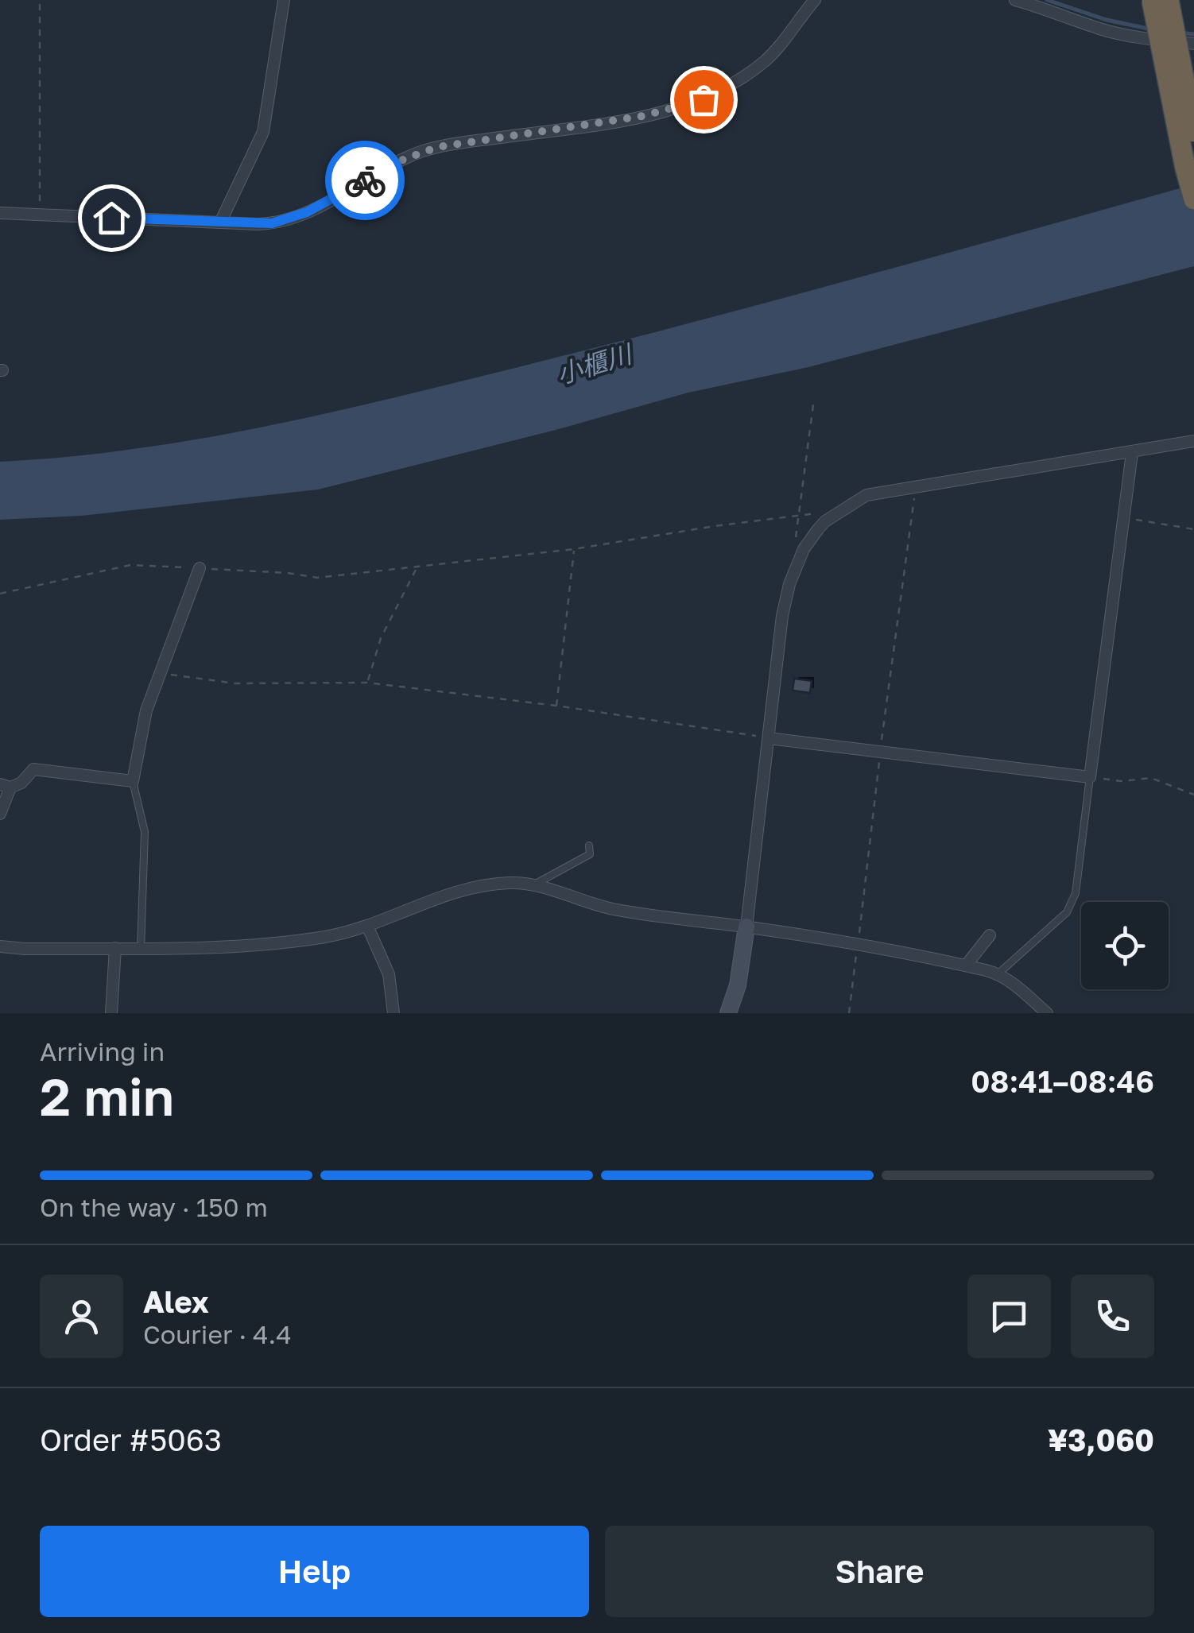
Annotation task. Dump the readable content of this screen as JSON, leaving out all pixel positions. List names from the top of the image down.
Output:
{
  "water": ["小櫃川"],
  "page": {
    "heading": ["2 min", "Arriving in", "08:41–08:46"],
    "panel": [
      "Alex",
      "Courier · 4.4",
      "Order #5063",
      "¥3,060"
    ],
    "bar": "On the way · 150 m",
    "buttons": ["Help", "Share"]
  }
}
